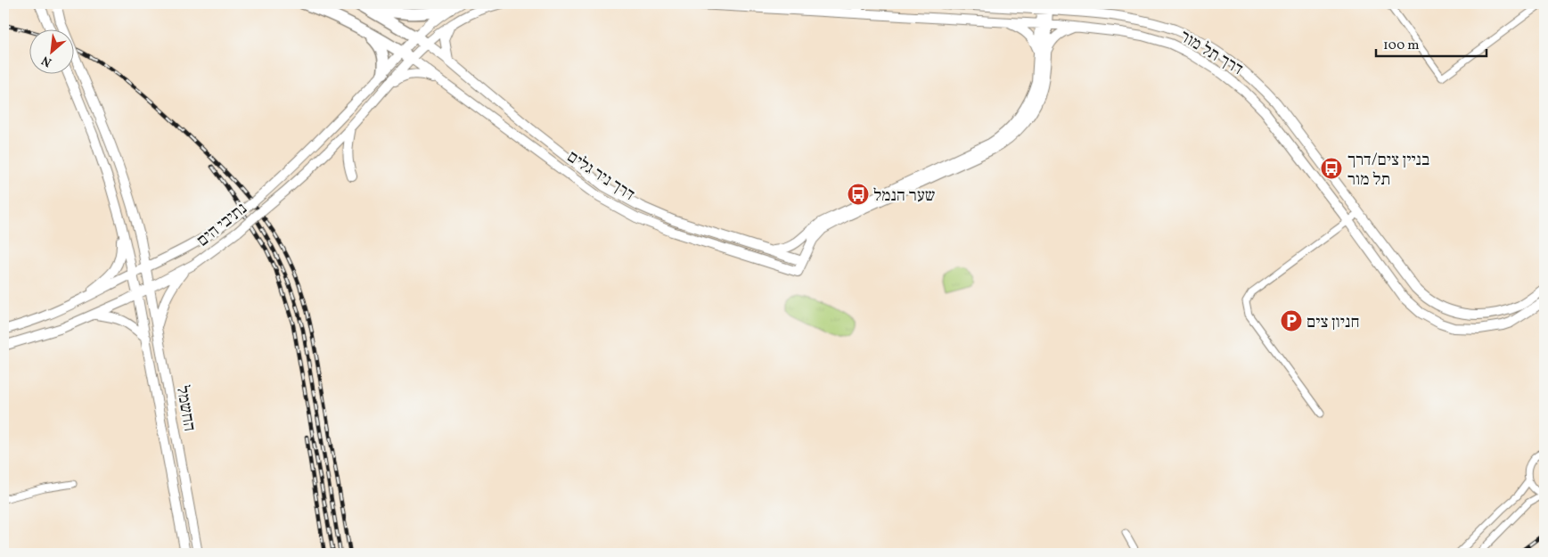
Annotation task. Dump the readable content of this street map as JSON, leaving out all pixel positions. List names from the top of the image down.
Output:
{
  "streets": {
    "street": [
      "דרך תל מור",
      "דרך ניר גלים",
      "נתיבי הים",
      "החשמל"
    ]
  },
  "crossings": [
    ["דרך ניר גלים", "נתיבי הים"],
    ["נתיבי הים", "החשמל"]
  ],
  "places": {
    "bus stop": ["בניין צים/דרך תל מור", "שער הנמל"],
    "parking": ["חניון צים"]
  },
  "scale_bar": "100 m",
  "north": "bottom left"
}
